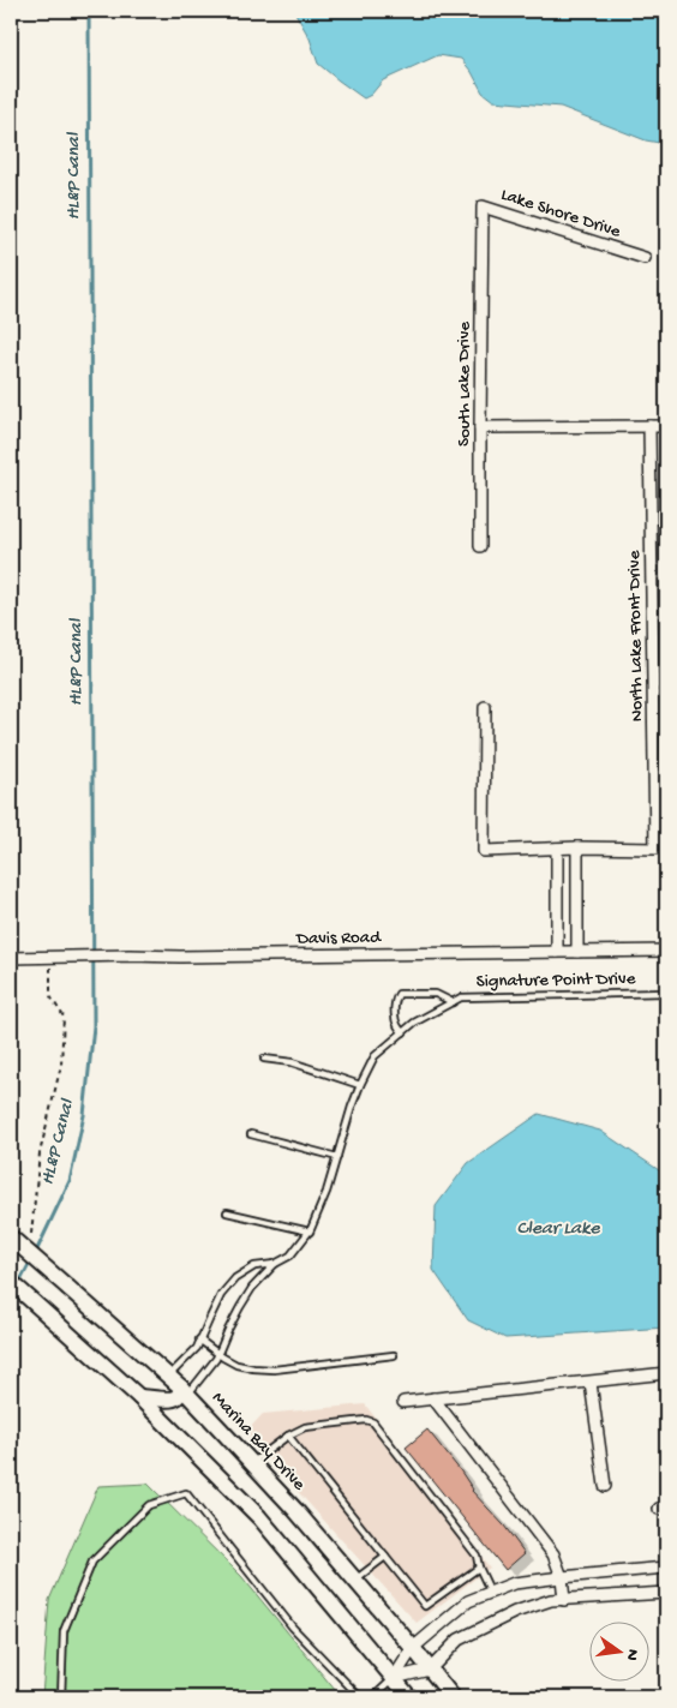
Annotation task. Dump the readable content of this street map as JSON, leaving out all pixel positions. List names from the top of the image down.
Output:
{
  "streets": {
    "main road": ["Marina Bay Drive"],
    "street": [
      "Lake Shore Drive",
      "South Lake Drive",
      "North Lake Front Drive",
      "Davis Road"
    ],
    "lane": ["Signature Point Drive"]
  },
  "crossings": [
    ["Lake Shore Drive", "South Lake Drive"],
    ["Signature Point Drive", "Marina Bay Drive"]
  ],
  "water": ["HL&P Canal", "Clear Lake"],
  "north": "right"
}
